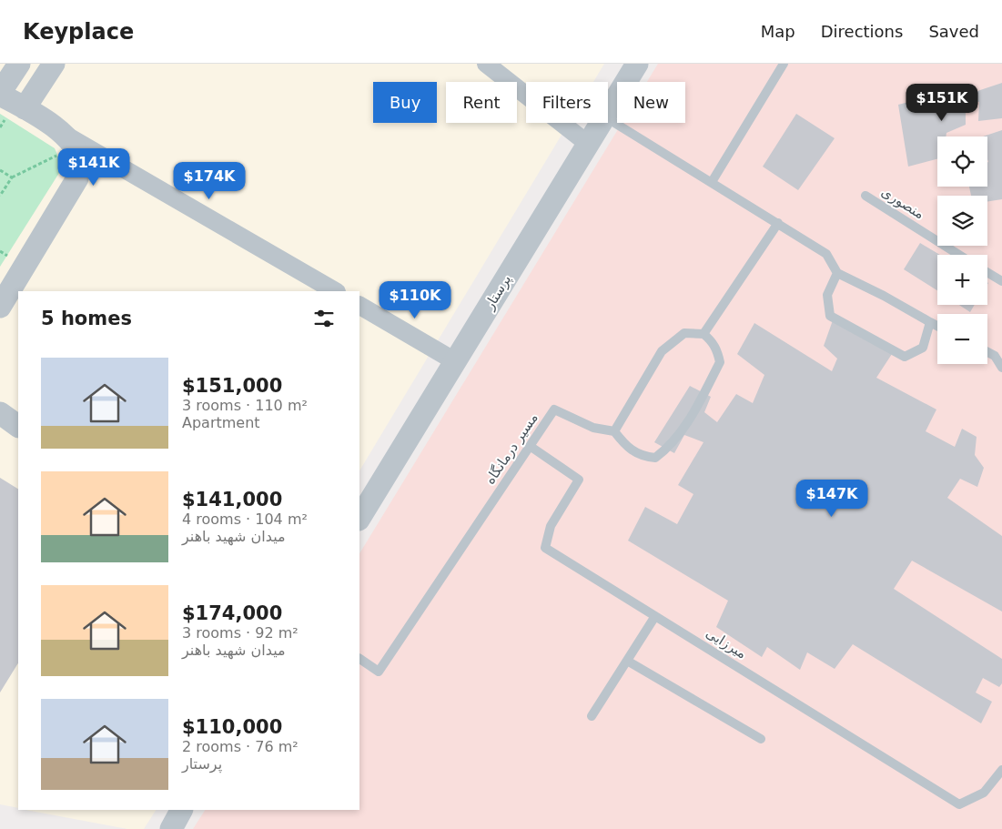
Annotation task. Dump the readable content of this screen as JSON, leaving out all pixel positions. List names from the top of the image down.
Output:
{
  "streets": {
    "street": ["پرستار"],
    "lane": ["منصوری", "مسیر درمانگاه", "میرزایی"]
  },
  "crossings": [
    ["مسیر درمانگاه", "میرزایی"]
  ],
  "page": {
    "header": "Keyplace",
    "nav": ["Map", "Directions", "Saved"],
    "chip": [
      "Buy",
      "Rent",
      "Filters",
      "New"
    ],
    "price": [
      "$151K",
      "$141K",
      "$174K",
      "$110K",
      "$147K"
    ],
    "map_buttons": ["+", "−"],
    "heading": "5 homes",
    "list": [
      {
        "name": "$151,000",
        "note": "3 rooms · 110 m² · Apartment"
      },
      {
        "name": "$141,000",
        "note": "4 rooms · 104 m² · میدان شهید باهنر"
      },
      {
        "name": "$174,000",
        "note": "3 rooms · 92 m² · میدان شهید باهنر"
      },
      {
        "name": "$110,000",
        "note": "2 rooms · 76 m² · پرستار"
      }
    ]
  }
}
